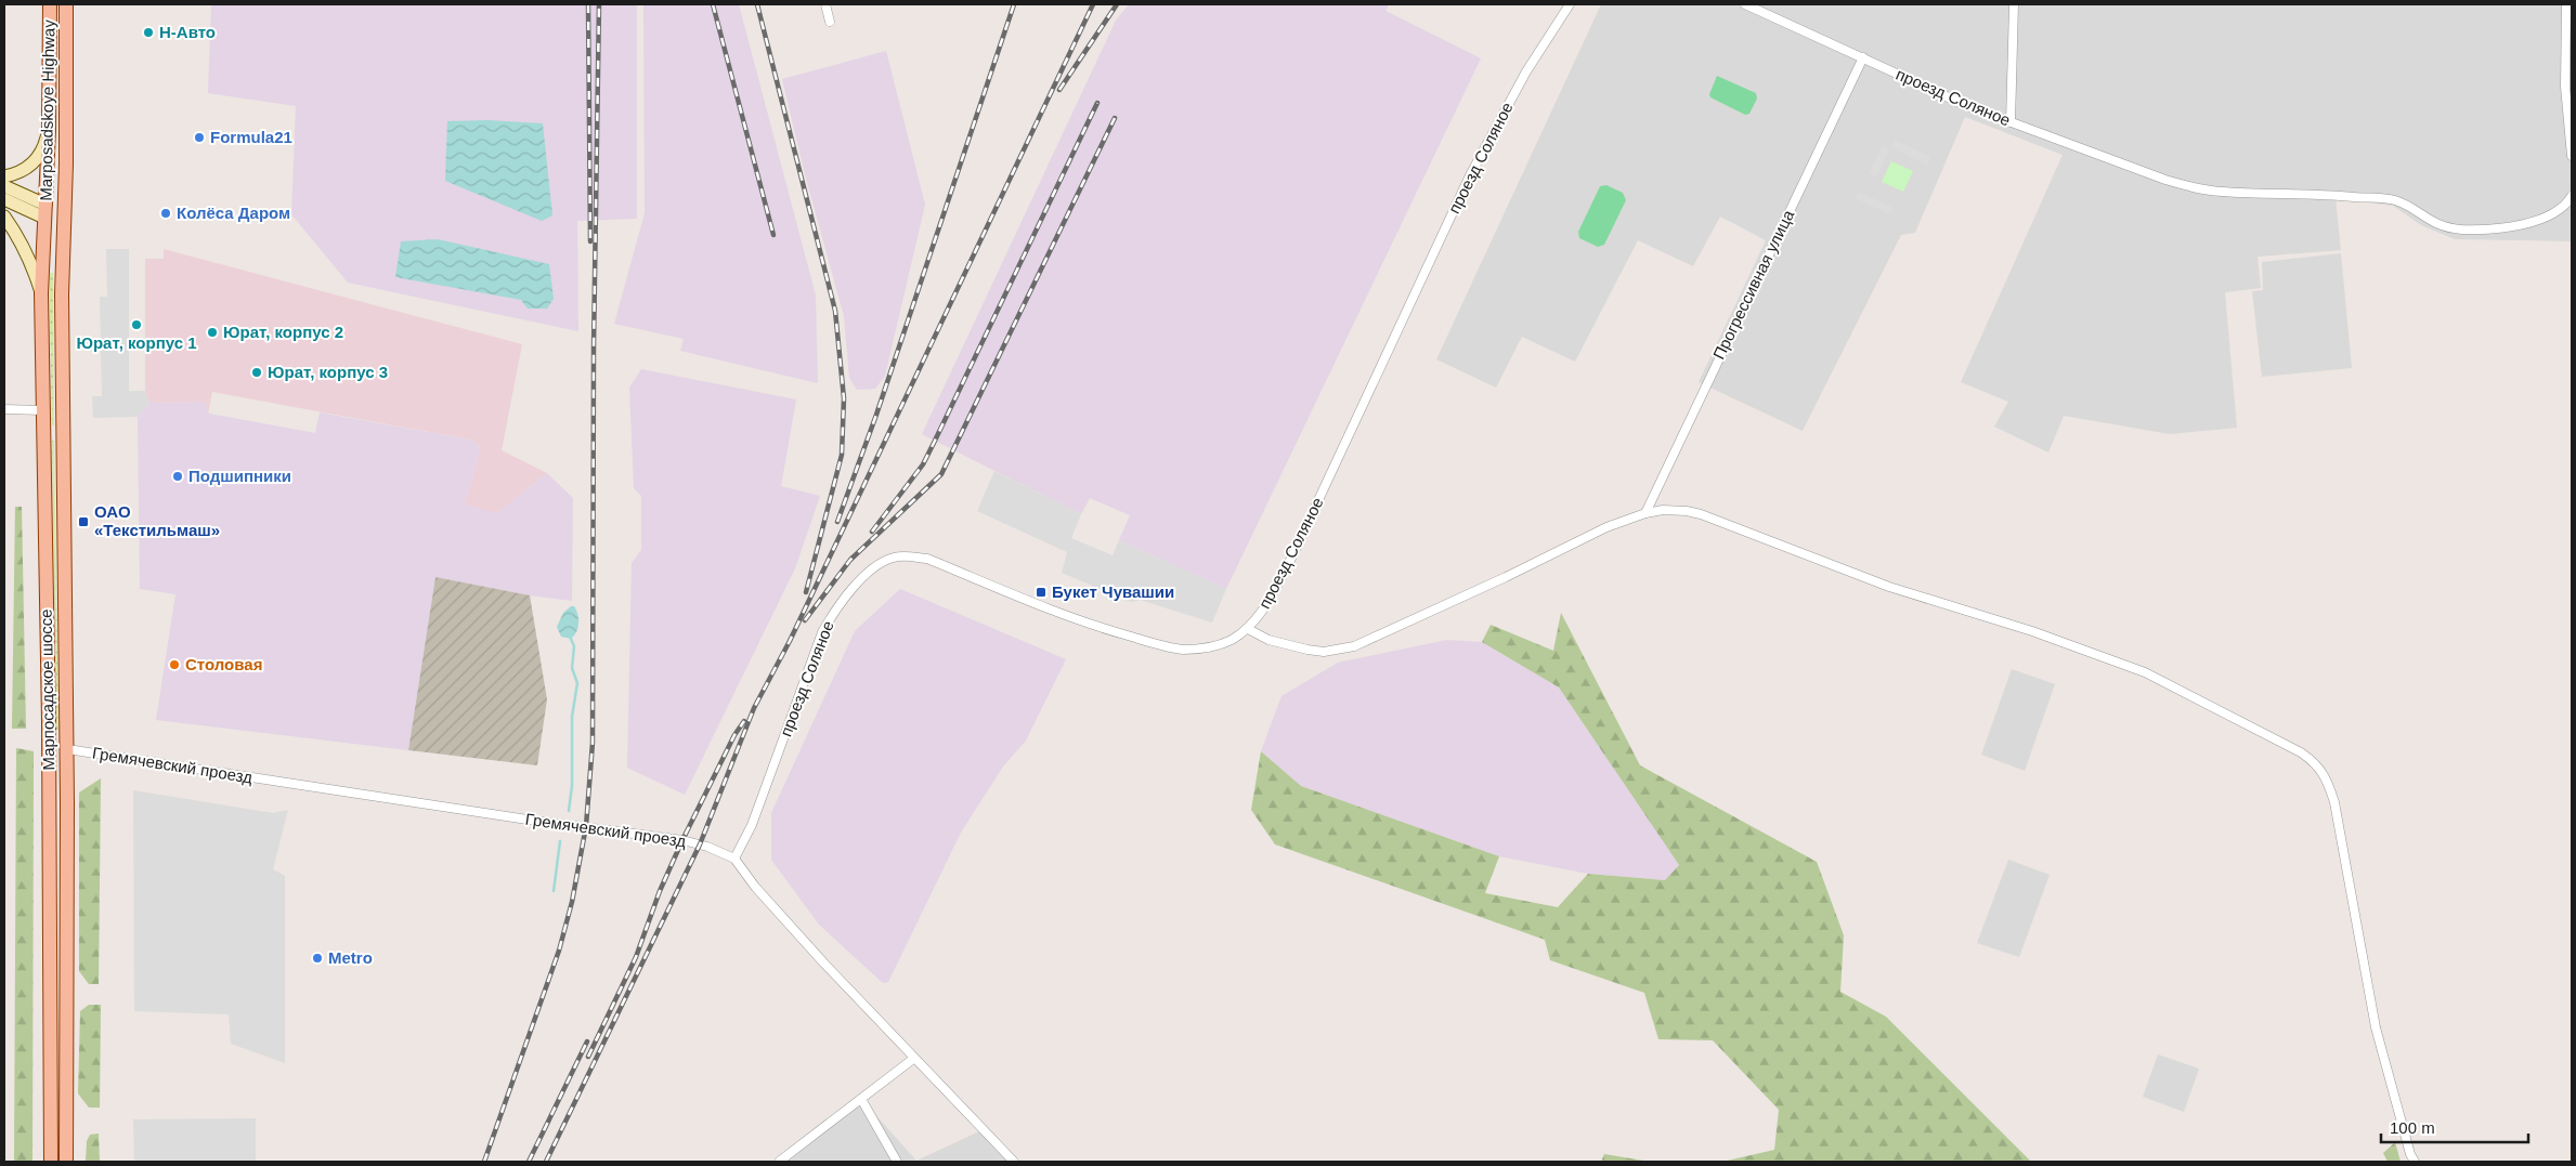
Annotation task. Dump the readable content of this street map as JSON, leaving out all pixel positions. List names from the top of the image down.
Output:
{
  "streets": {
    "main road": ["Marposadskoye Highway", "Марпосадское шоссе"],
    "street": ["проезд Соляное", "Прогрессивная улица", "Гремячевский проезд"]
  },
  "crossings": [
    ["проезд Соляное", "Прогрессивная улица"],
    ["проезд Соляное", "Гремячевский проезд"],
    ["Marposadskoye Highway", "Марпосадское шоссе"],
    ["Марпосадское шоссе", "Гремячевский проезд"]
  ],
  "places": {
    "other": [
      "Н-Авто",
      "Formula21",
      "Колёса Даром",
      "Юрат, корпус 1",
      "Юрат, корпус 2",
      "Юрат, корпус 3",
      "Подшипники",
      "Столовая",
      "Metro"
    ],
    "transit": ["ОАО «Текстильмаш»", "Букет Чувашии"]
  },
  "scale_bar": "100 m"
}
